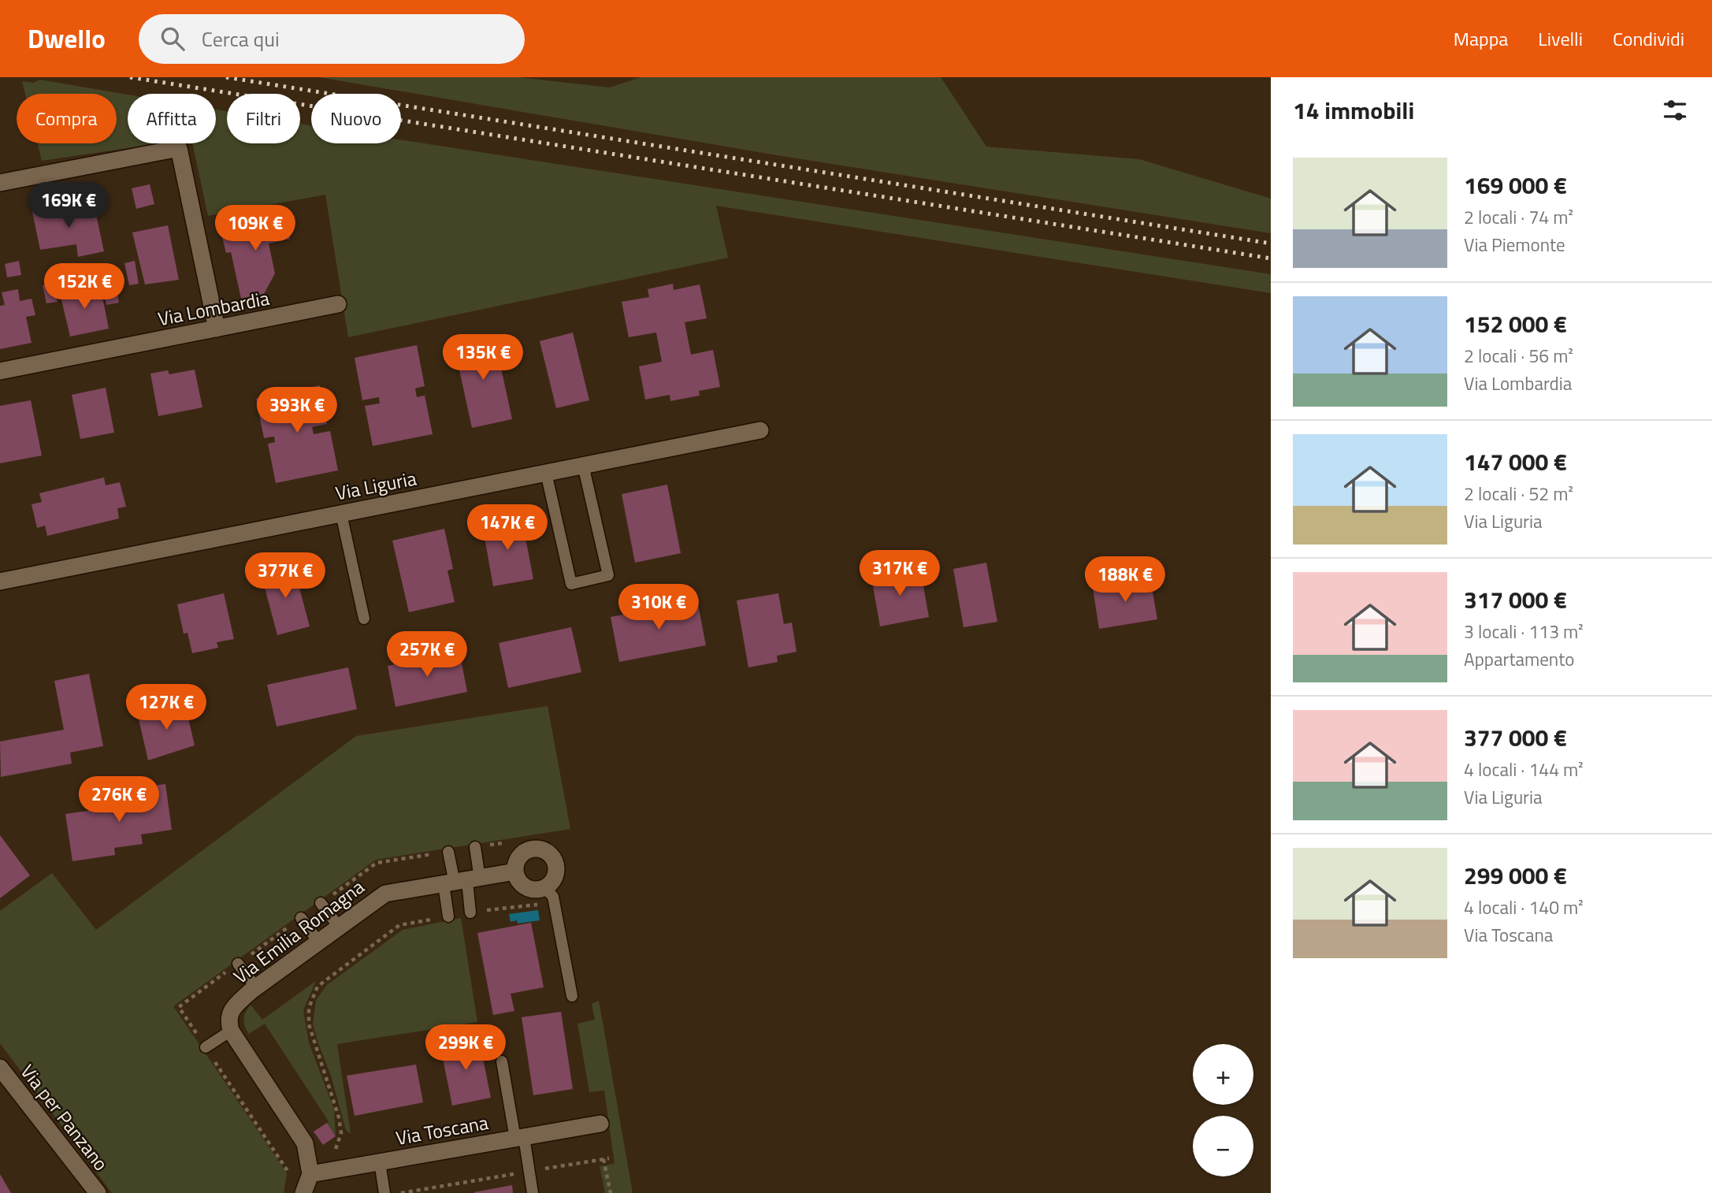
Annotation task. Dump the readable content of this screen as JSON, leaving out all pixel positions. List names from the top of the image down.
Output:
{
  "streets": {
    "street": [
      "Via Lombardia",
      "Via Liguria",
      "Via Emilia Romagna",
      "Via per Panzano",
      "Via Toscana"
    ]
  },
  "page": {
    "header": "Dwello",
    "search": "Cerca qui",
    "nav": ["Mappa", "Livelli", "Condividi"],
    "heading": "14 immobili",
    "chip": [
      "Compra",
      "Affitta",
      "Filtri",
      "Nuovo"
    ],
    "list": [
      {
        "name": "169 000 €",
        "note": "2 locali · 74 m² · Via Piemonte"
      },
      {
        "name": "152 000 €",
        "note": "2 locali · 56 m² · Via Lombardia"
      },
      {
        "name": "147 000 €",
        "note": "2 locali · 52 m² · Via Liguria"
      },
      {
        "name": "317 000 €",
        "note": "3 locali · 113 m² · Appartamento"
      },
      {
        "name": "377 000 €",
        "note": "4 locali · 144 m² · Via Liguria"
      },
      {
        "name": "299 000 €",
        "note": "4 locali · 140 m² · Via Toscana"
      }
    ],
    "price": [
      "169K €",
      "109K €",
      "152K €",
      "135K €",
      "393K €",
      "147K €",
      "317K €",
      "377K €",
      "188K €",
      "310K €",
      "257K €",
      "127K €",
      "276K €",
      "299K €"
    ],
    "map_buttons": ["+", "−"]
  }
}
